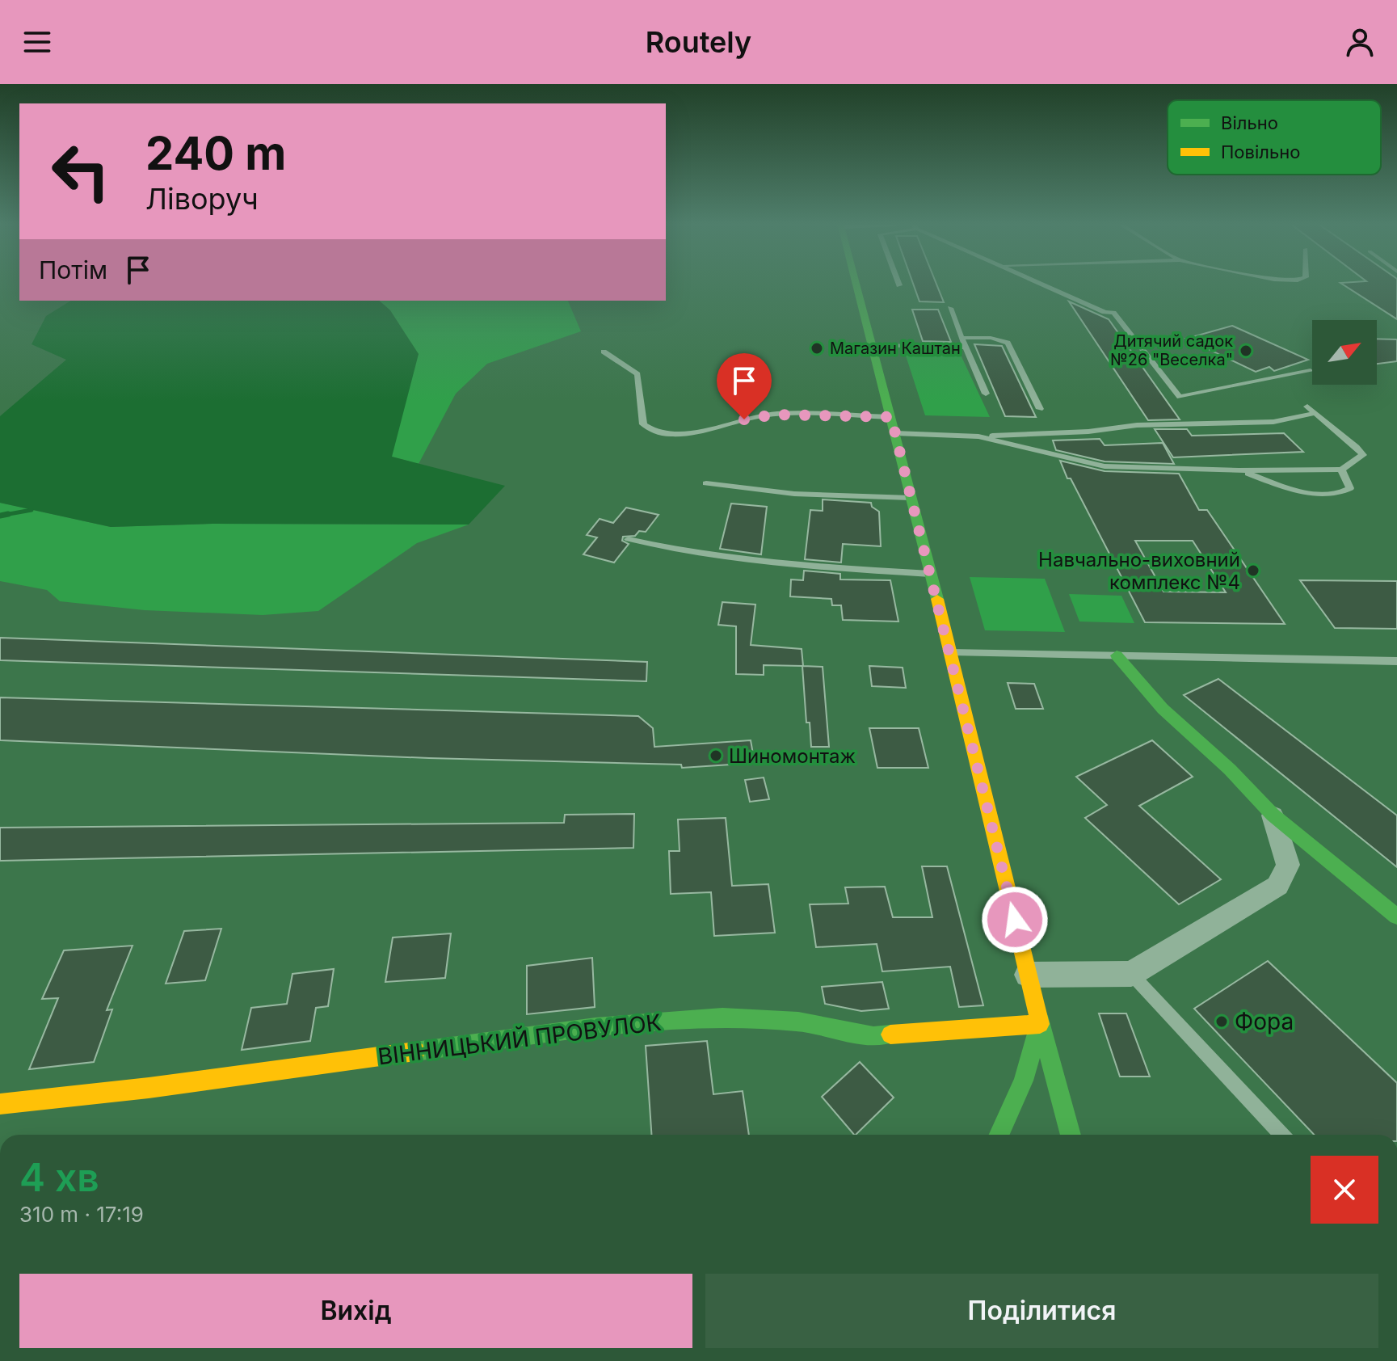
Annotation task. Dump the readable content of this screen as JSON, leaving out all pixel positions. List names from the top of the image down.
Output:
{
  "streets": {
    "main road": ["ВІННИЦЬКИЙ ПРОВУЛОК"]
  },
  "places": [
    "Магазин Каштан",
    "Дитячий садок №26 \"Веселка\"",
    "Навчально-виховний комплекс №4",
    "Шиномонтаж",
    "Фора"
  ],
  "legend": ["Вільно", "Повільно"],
  "north": "top right",
  "page": {
    "header": "Routely",
    "turn": ["240 m", "Ліворуч"],
    "then": "Потім",
    "heading": ["4 хв", "310 m · 17:19"],
    "buttons": ["Вихід", "Поділитися"]
  }
}
